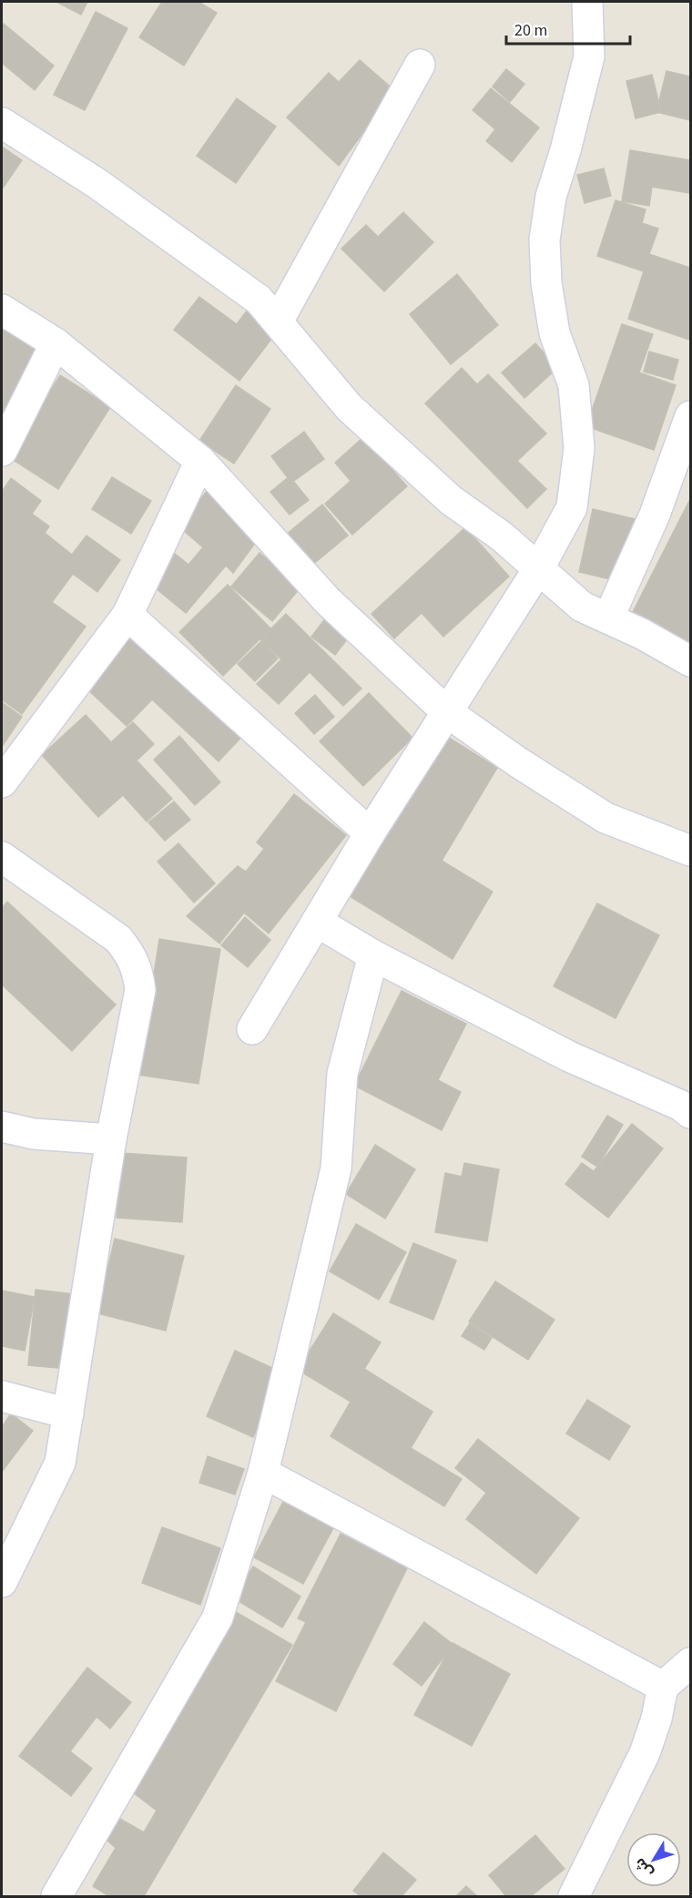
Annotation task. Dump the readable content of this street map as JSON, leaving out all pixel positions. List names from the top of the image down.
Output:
{
  "scale_bar": "20 m",
  "north": "bottom left"
}
